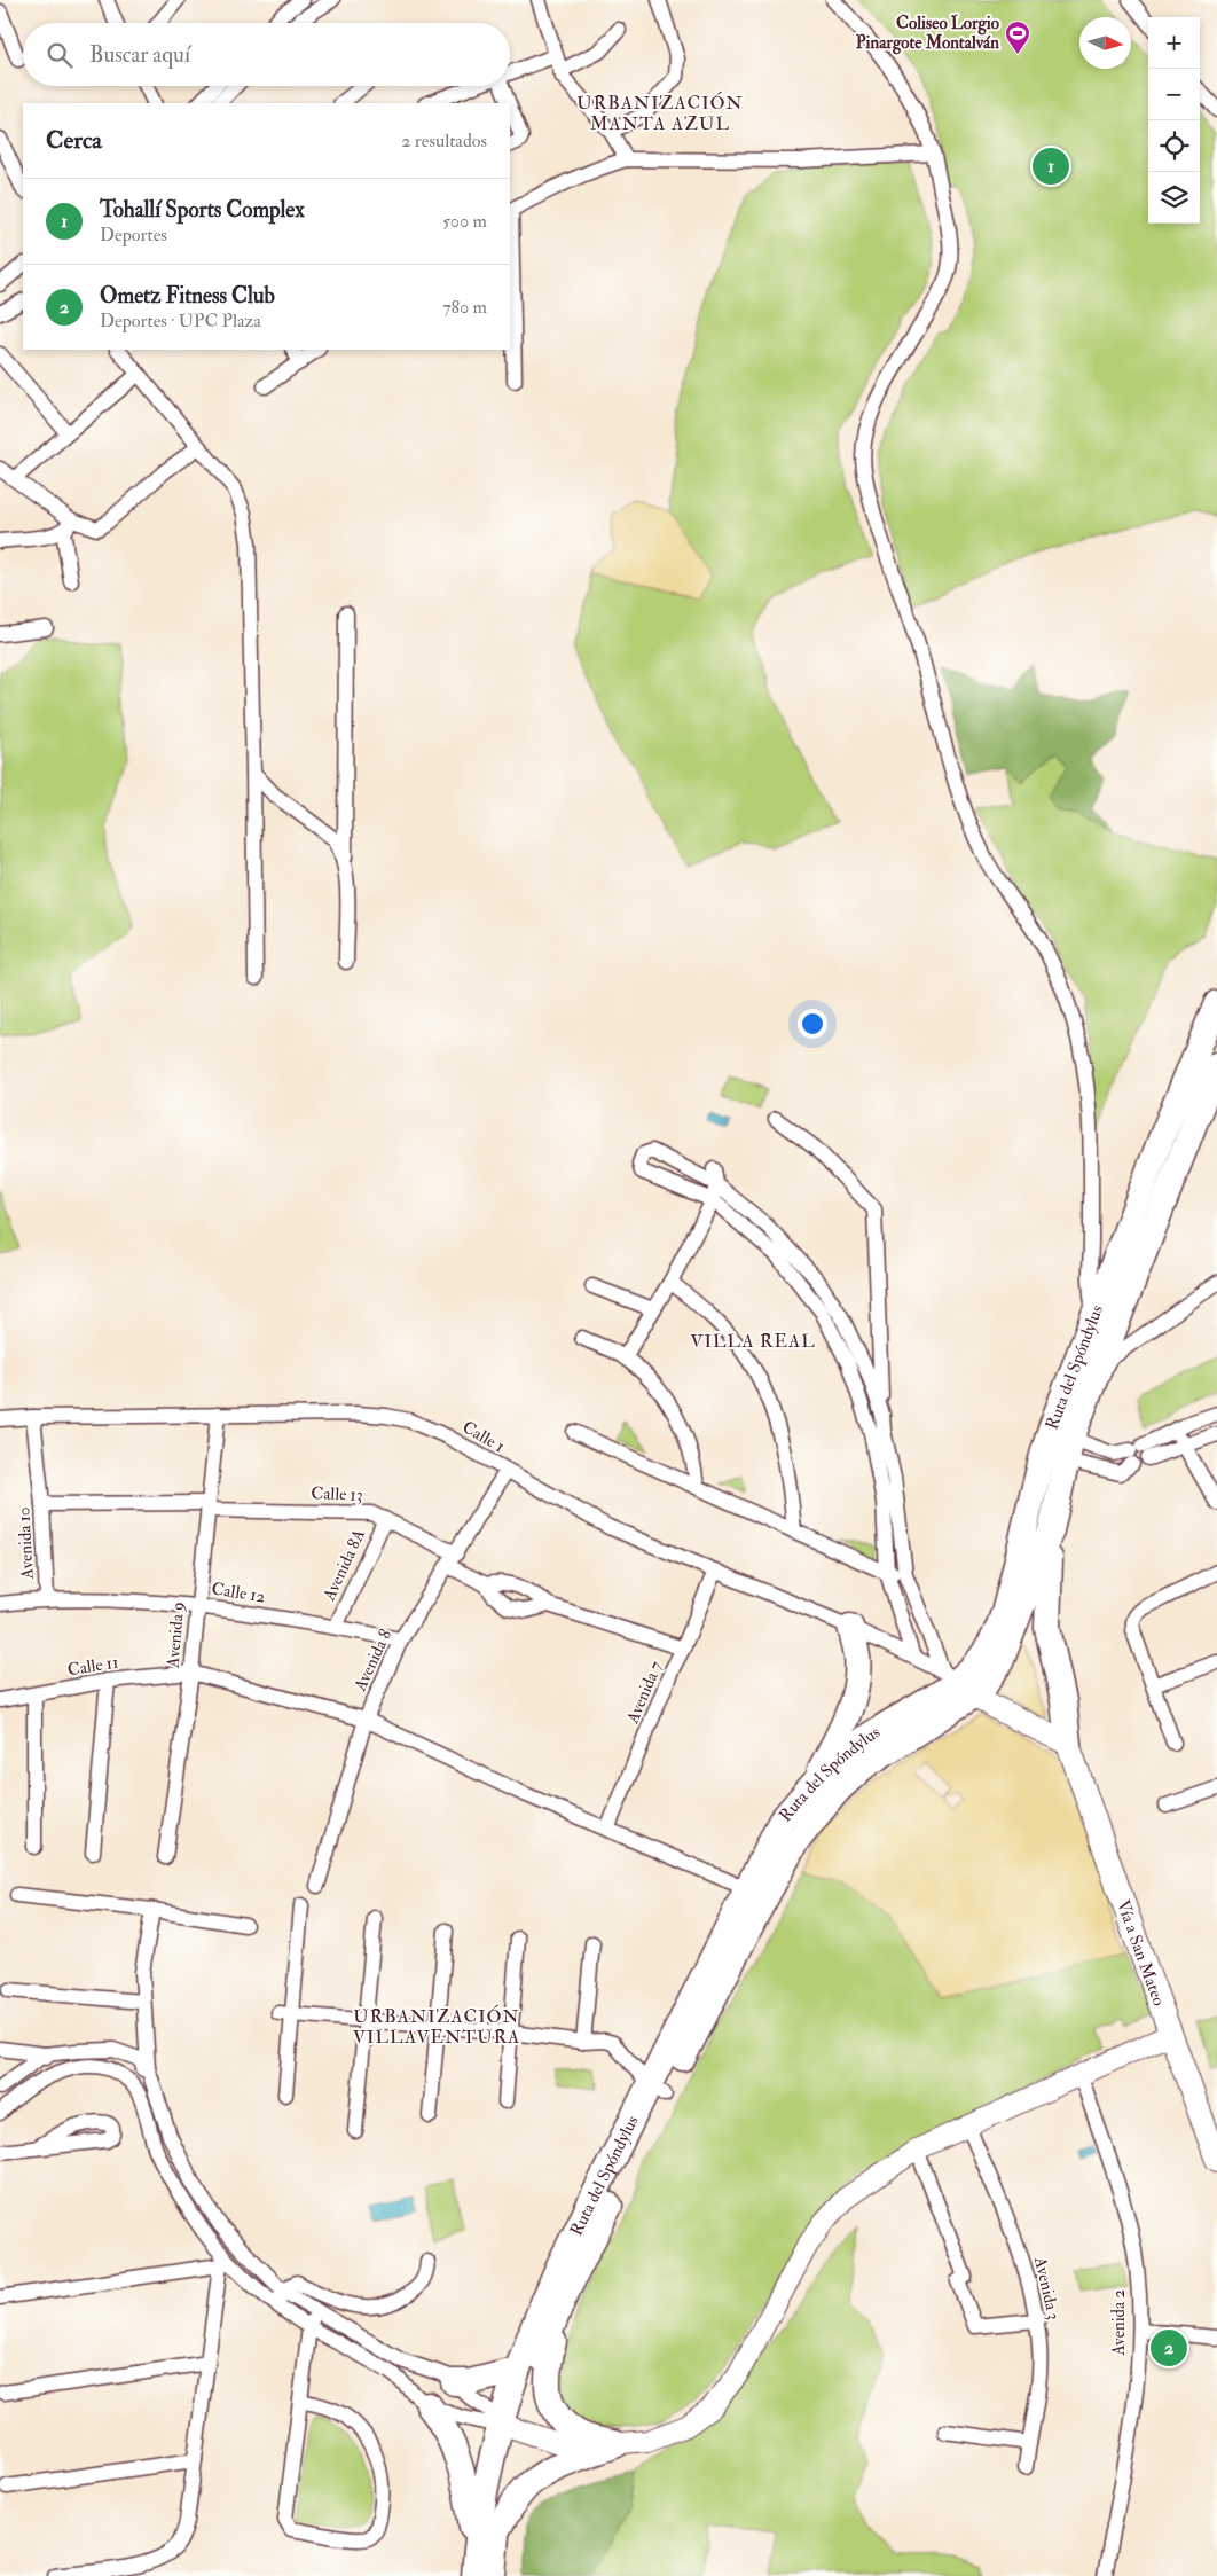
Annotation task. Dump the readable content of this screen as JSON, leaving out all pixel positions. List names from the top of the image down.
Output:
{
  "streets": {
    "highway": ["Ruta del Spóndylus"],
    "main road": ["Vía a San Mateo"],
    "street": [
      "Calle 1",
      "Calle 13",
      "Avenida 10",
      "Avenida 8A",
      "Calle 12",
      "Avenida 9",
      "Avenida 8",
      "Calle 11",
      "Avenida 7",
      "Avenida 3",
      "Avenida 2"
    ]
  },
  "crossings": [
    ["Ruta del Spóndylus", "Calle 1"],
    ["Ruta del Spóndylus", "Calle 11"],
    ["Calle 1", "Avenida 10"],
    ["Calle 1", "Avenida 9"],
    ["Calle 1", "Avenida 8"],
    ["Calle 1", "Avenida 7"],
    ["Calle 13", "Avenida 10"],
    ["Calle 13", "Avenida 8A"],
    ["Calle 13", "Avenida 9"],
    ["Calle 13", "Avenida 8"],
    ["Avenida 10", "Calle 12"],
    ["Avenida 8A", "Calle 12"],
    ["Calle 12", "Avenida 9"],
    ["Calle 12", "Avenida 8"],
    ["Avenida 9", "Calle 11"],
    ["Avenida 8", "Calle 11"],
    ["Calle 11", "Avenida 7"]
  ],
  "districts": ["URBANIZACIÓN MANTA AZUL", "VILLA REAL", "URBANIZACIÓN VILLAVENTURA"],
  "places": {
    "sports": ["Coliseo Lorgio Pinargote Montalván"]
  },
  "north": "right",
  "page": {
    "map_buttons": ["+", "−"],
    "search": "Buscar aquí",
    "heading": ["Cerca", "2 resultados"],
    "pins": ["1", "2"],
    "list": [
      {
        "mark": "1",
        "name": "Tohallí Sports Complex",
        "note": "Deportes",
        "value": "500 m"
      },
      {
        "mark": "2",
        "name": "Ometz Fitness Club",
        "note": "Deportes · UPC Plaza",
        "value": "780 m"
      }
    ]
  }
}
